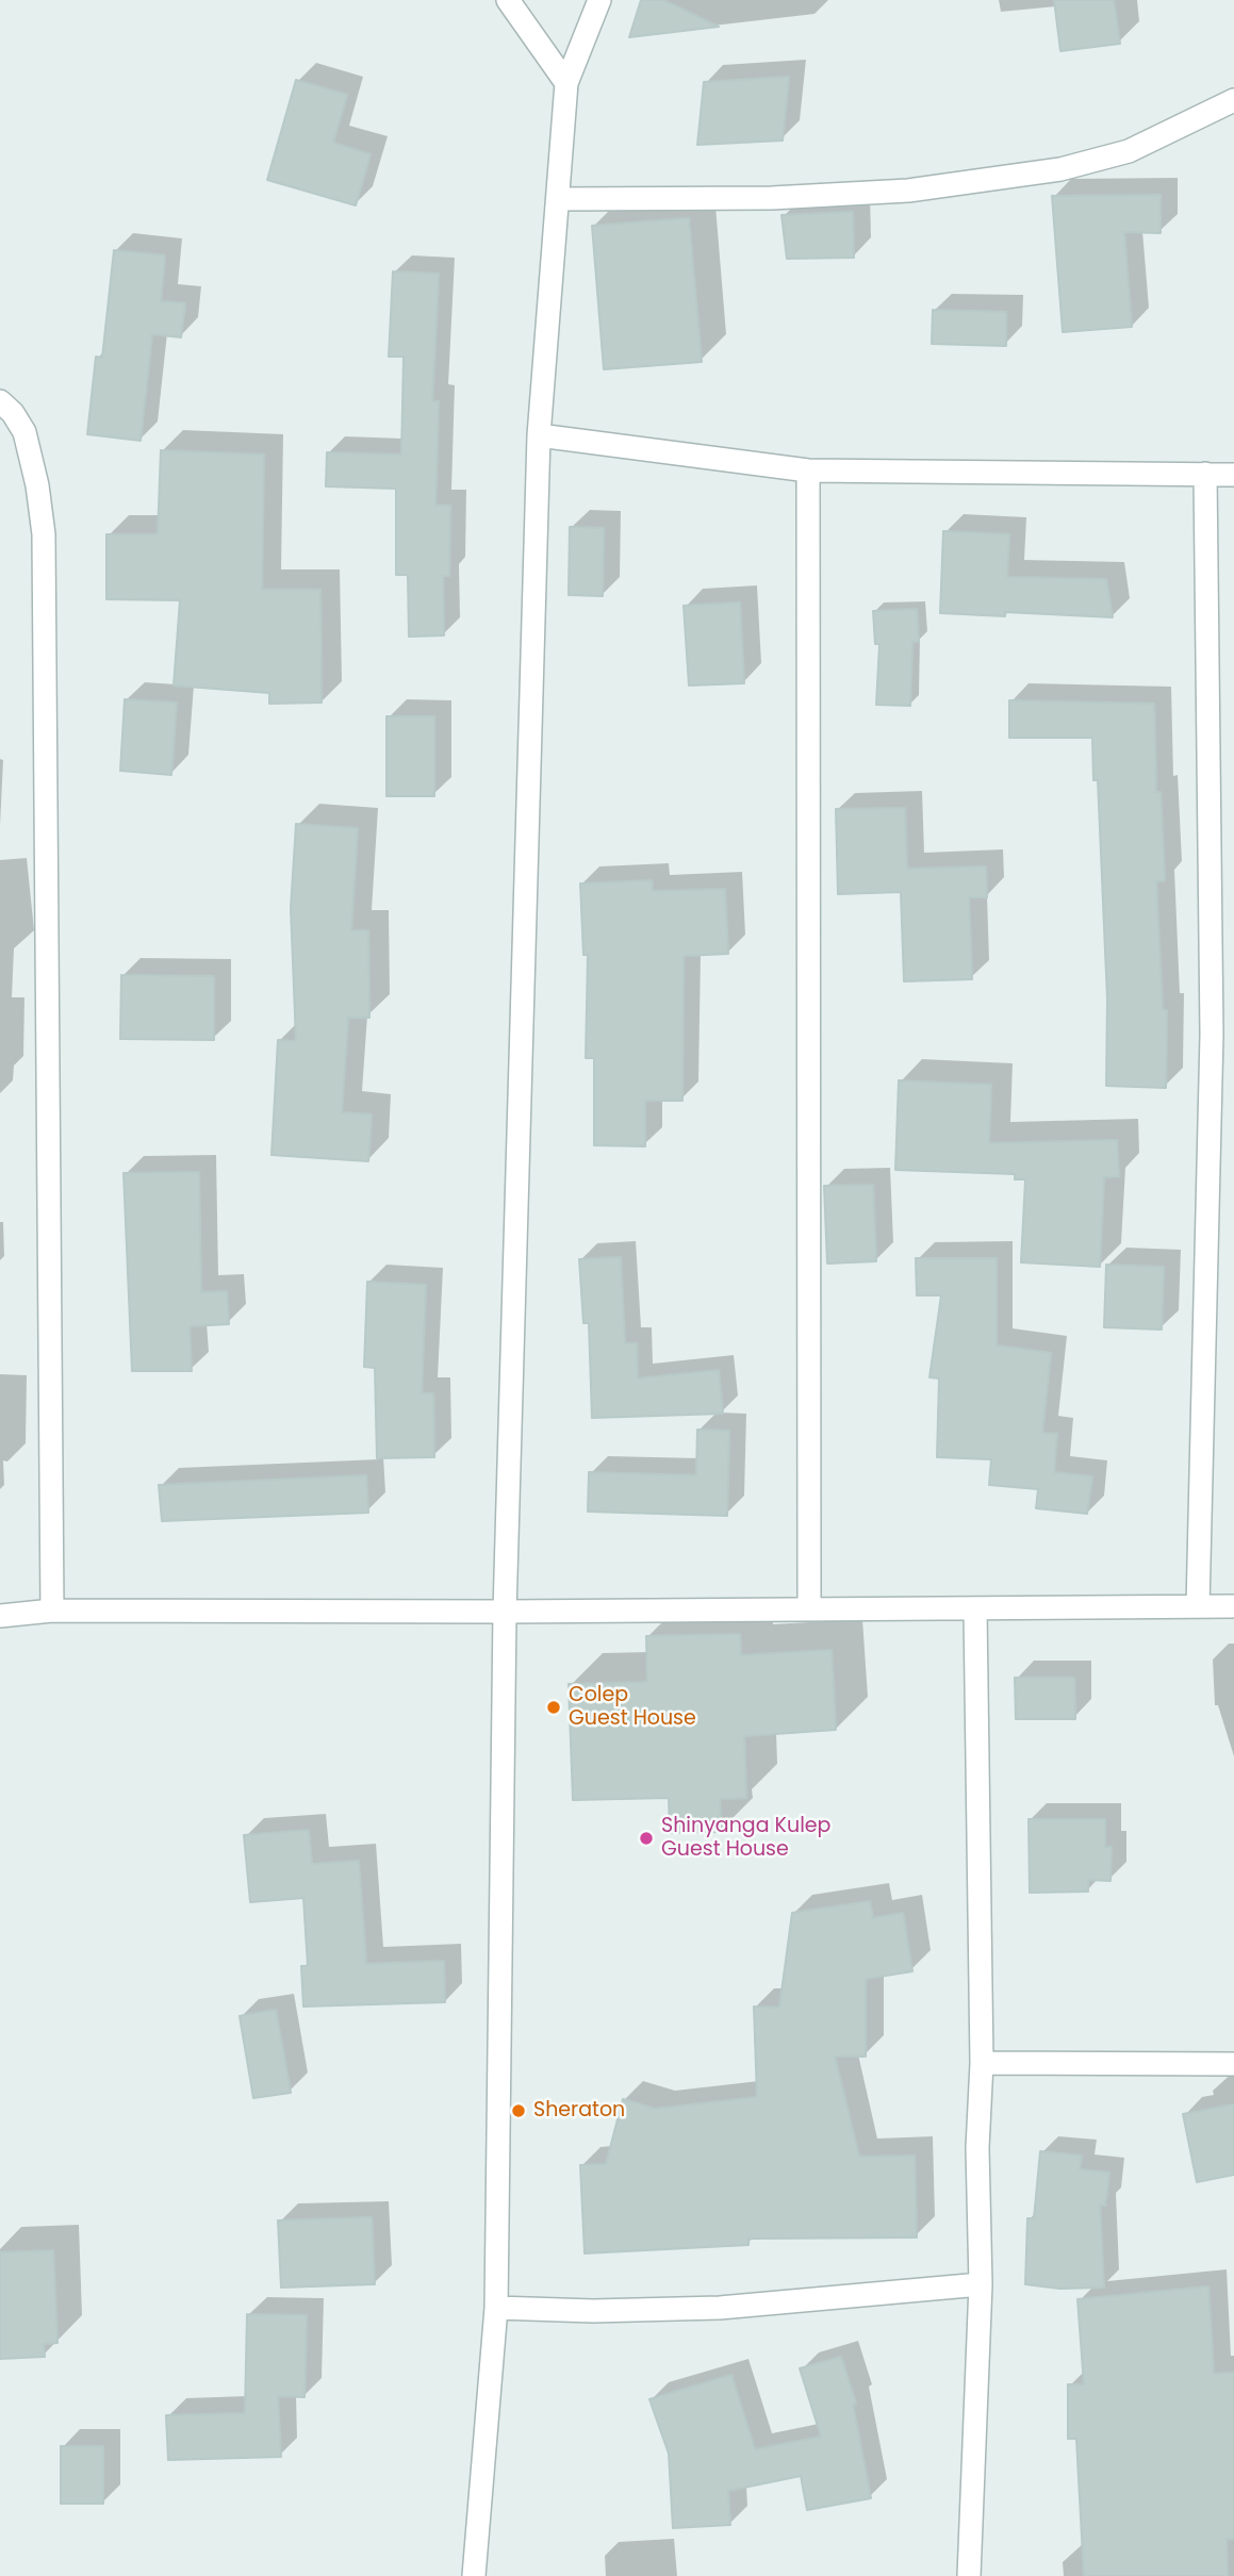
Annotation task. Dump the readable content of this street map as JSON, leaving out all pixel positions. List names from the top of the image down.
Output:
{
  "places": ["Colep Guest House", "Shinyanga Kulep Guest House", "Sheraton"]
}
